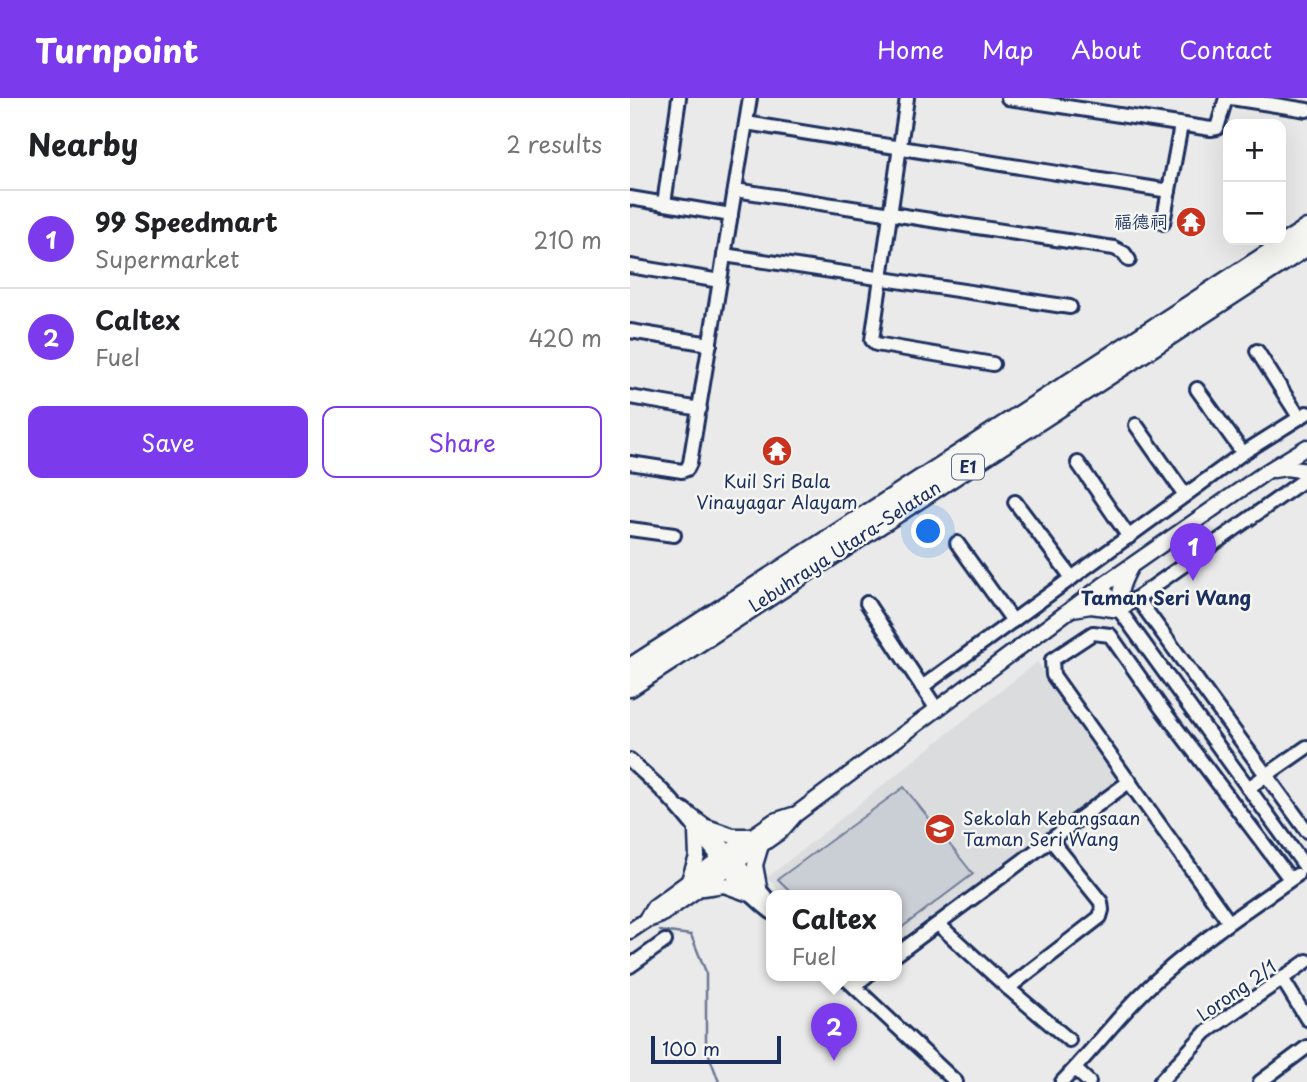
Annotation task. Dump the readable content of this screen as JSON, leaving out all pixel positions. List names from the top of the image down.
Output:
{
  "streets": {
    "highway": ["E1", "Lebuhraya Utara–Selatan"],
    "street": ["Lorong 2/1"]
  },
  "districts": ["Taman Seri Wang"],
  "places": {
    "temple": ["福德祠", "Kuil Sri Bala Vinayagar Alayam"],
    "school or university": ["Sekolah Kebangsaan Taman Seri Wang"]
  },
  "scale_bar": "100 m",
  "page": {
    "header": "Turnpoint",
    "nav": [
      "Home",
      "Map",
      "About",
      "Contact"
    ],
    "heading": ["Nearby", "2 results"],
    "map_buttons": ["+", "−"],
    "list": [
      {
        "mark": "1",
        "name": "99 Speedmart",
        "note": "Supermarket",
        "value": "210 m"
      },
      {
        "mark": "2",
        "name": "Caltex",
        "note": "Fuel",
        "value": "420 m"
      }
    ],
    "buttons": ["Save", "Share"],
    "pins": ["1", "2"],
    "popup": ["Caltex", "Fuel"],
    "scale": "100 m"
  }
}
